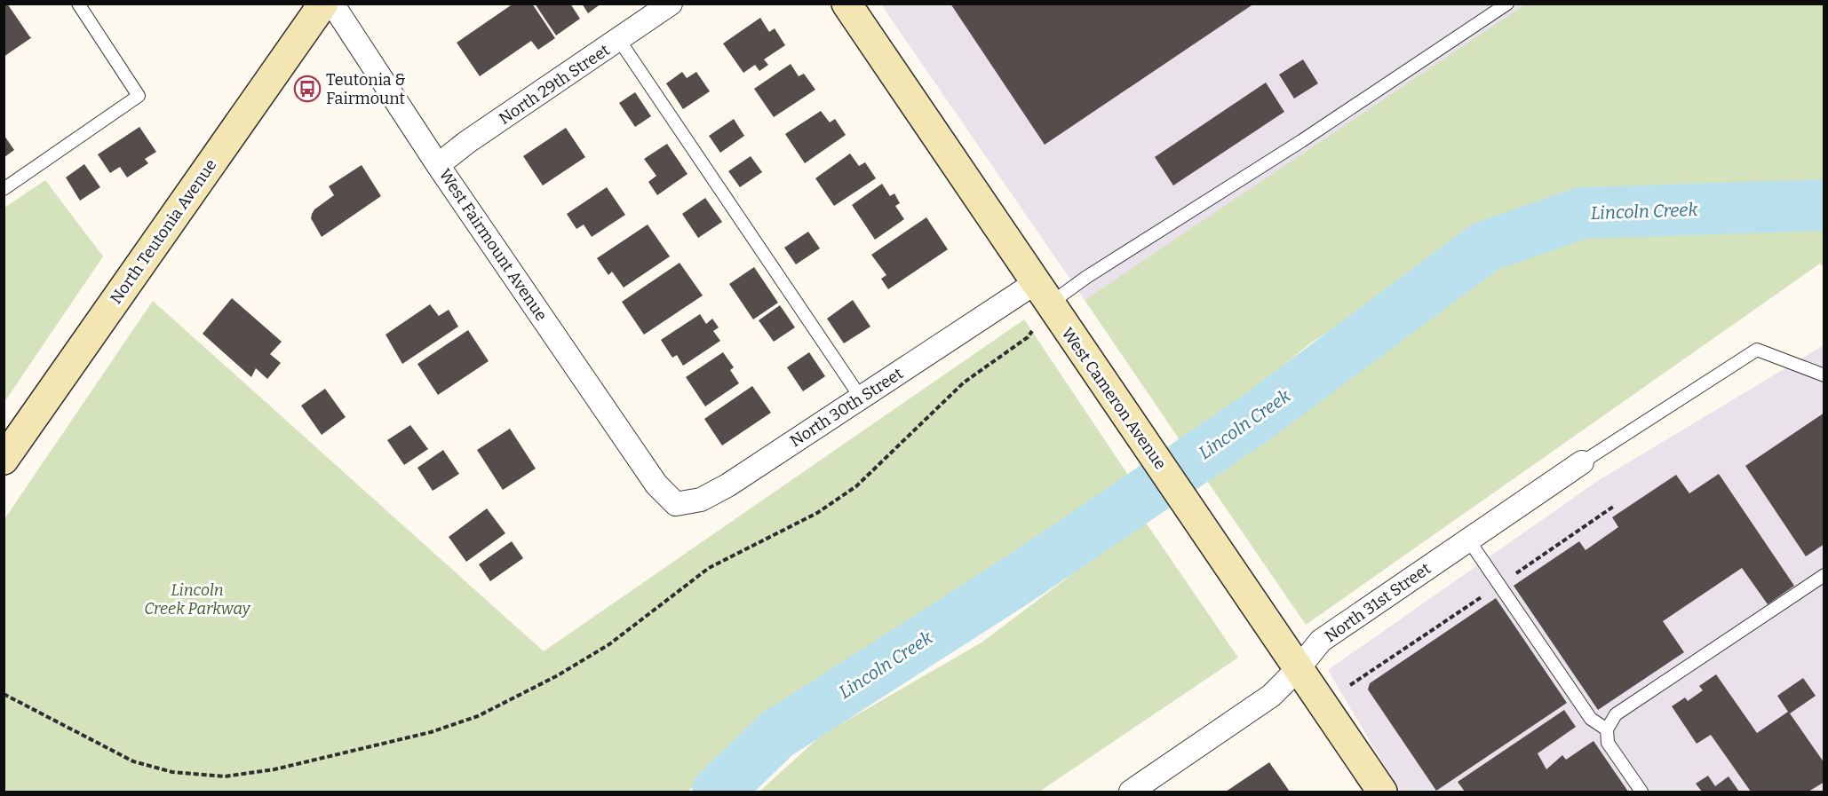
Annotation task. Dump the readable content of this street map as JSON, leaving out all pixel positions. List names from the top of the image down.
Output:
{
  "streets": {
    "street": [
      "North 29th Street",
      "North Teutonia Avenue",
      "West Fairmount Avenue",
      "West Cameron Avenue",
      "North 30th Street",
      "North 31st Street"
    ]
  },
  "crossings": [
    ["North 29th Street", "West Fairmount Avenue"],
    ["West Fairmount Avenue", "North 30th Street"],
    ["West Cameron Avenue", "North 30th Street"],
    ["West Cameron Avenue", "North 31st Street"]
  ],
  "water": ["Lincoln Creek"],
  "parks": ["Lincoln Creek Parkway"],
  "places": {
    "bus stop": ["Teutonia & Fairmount"]
  }
}
